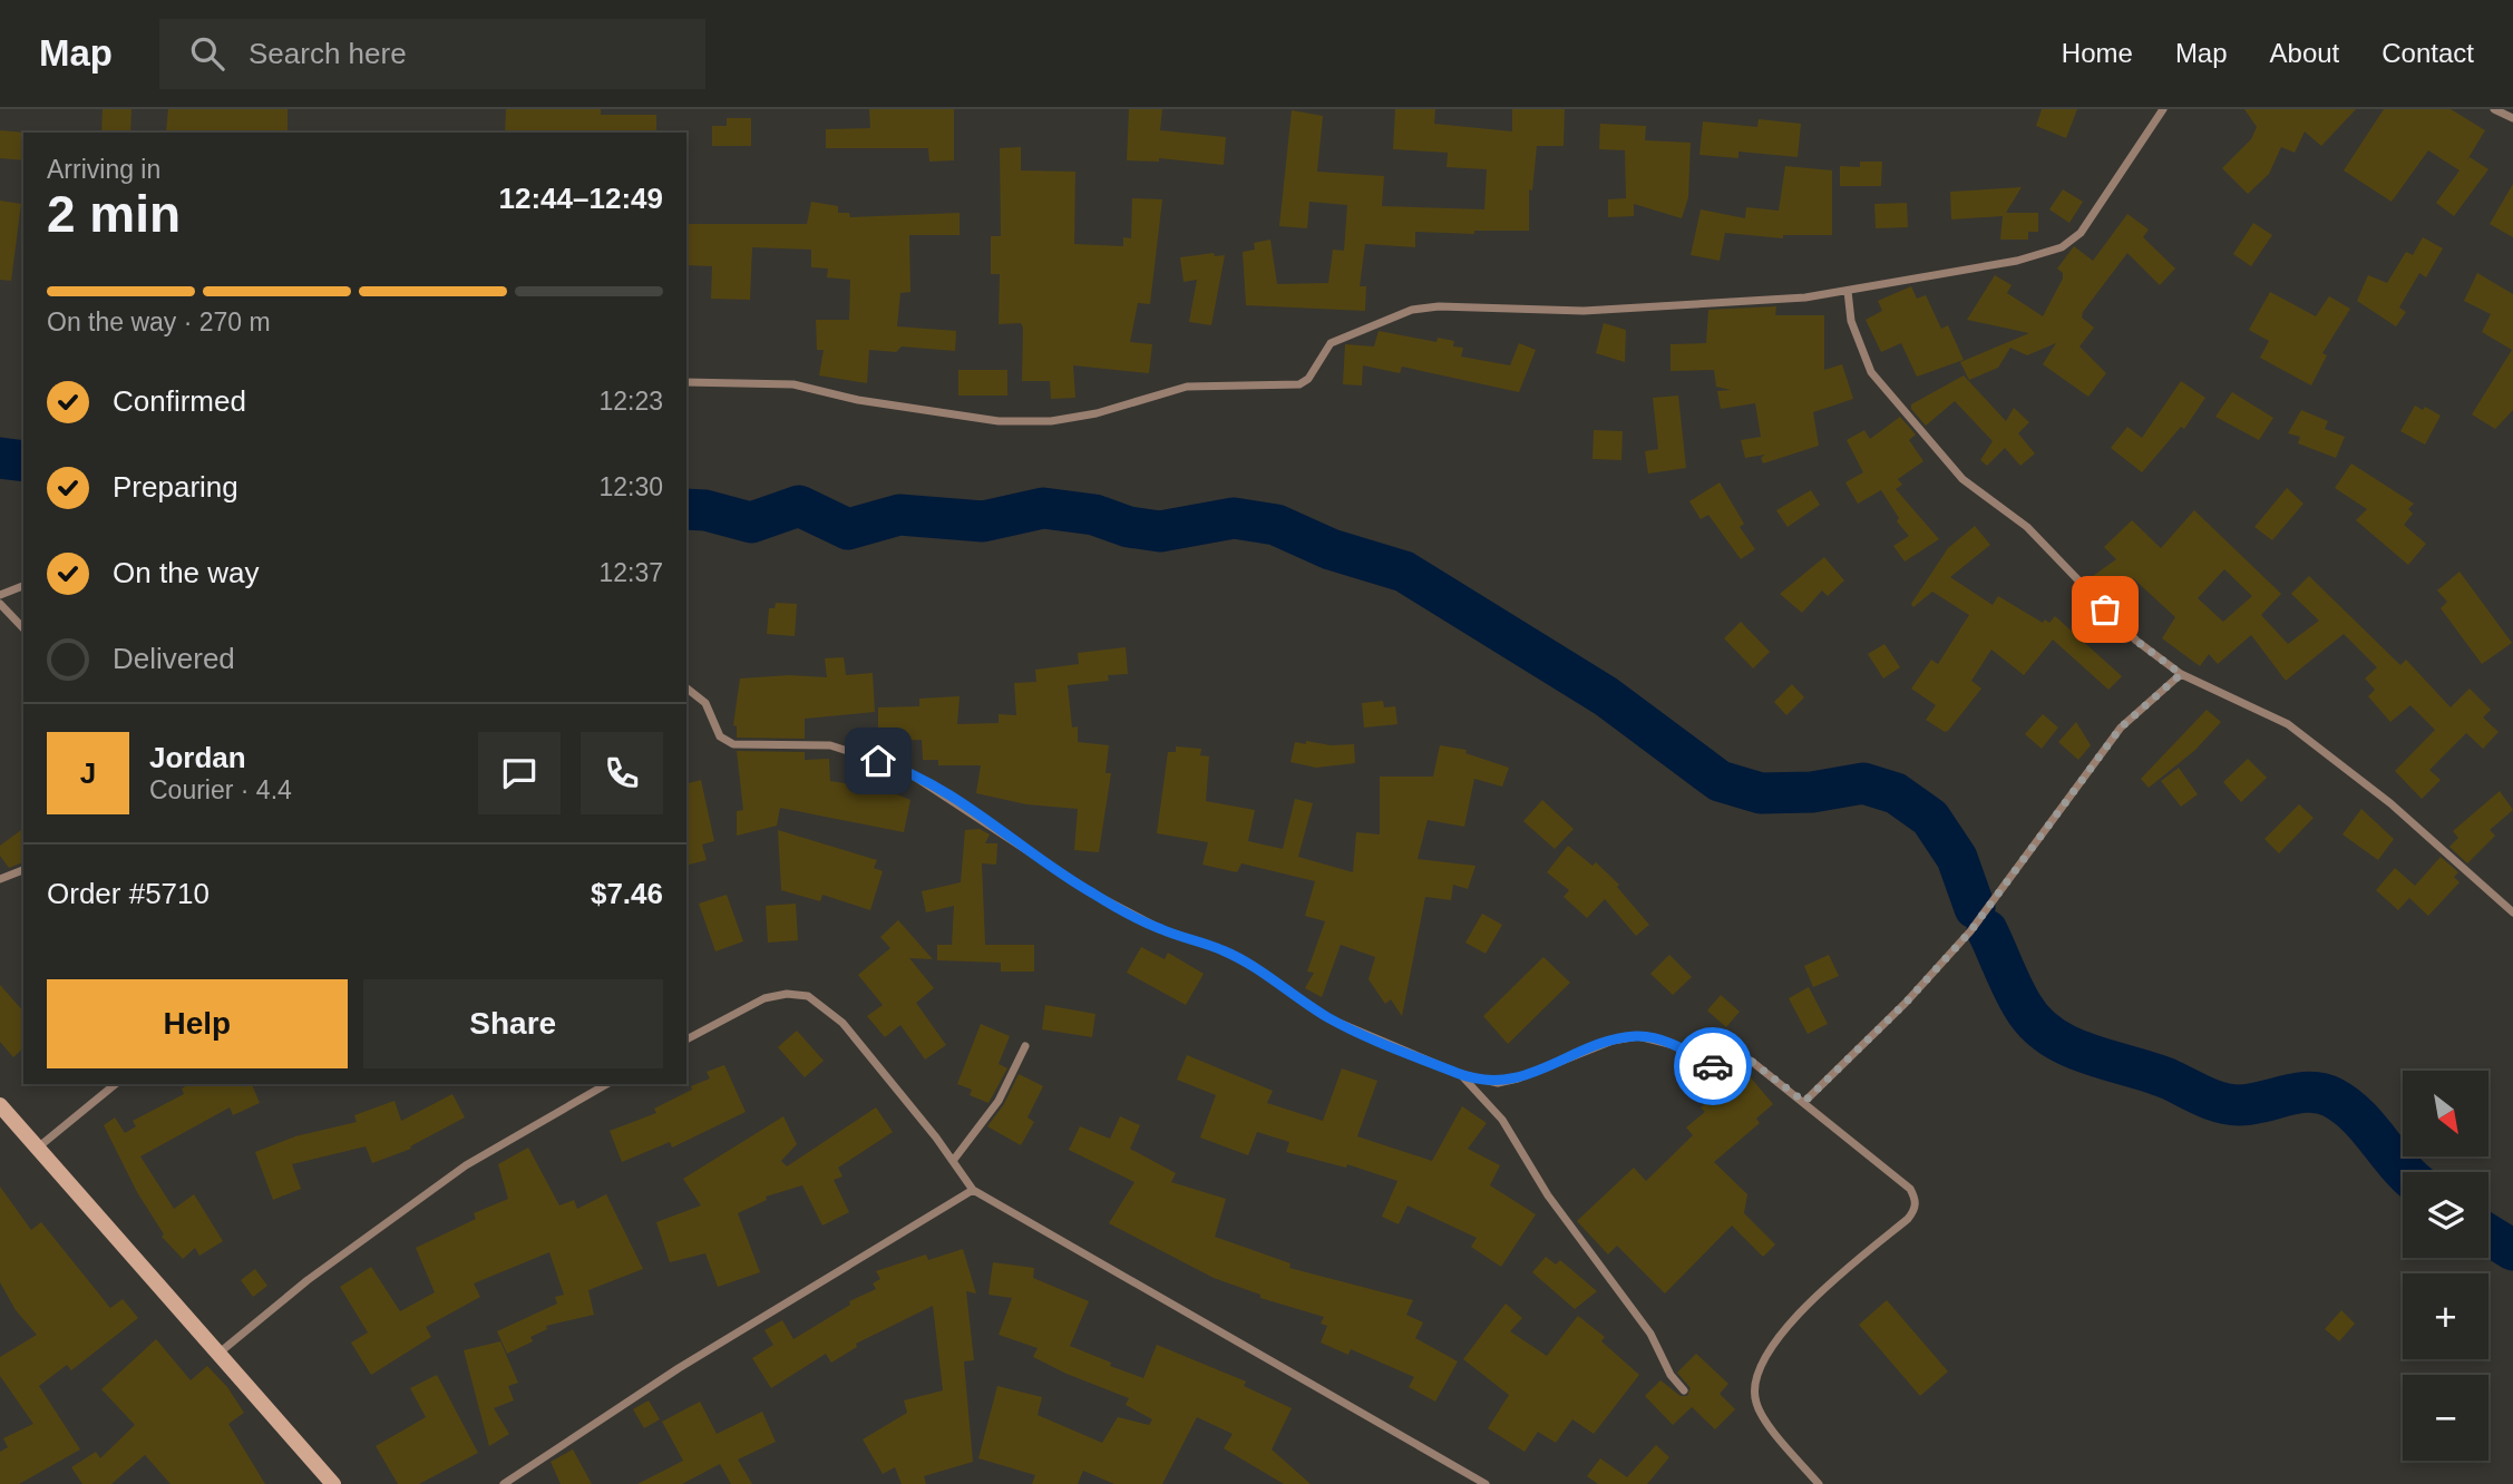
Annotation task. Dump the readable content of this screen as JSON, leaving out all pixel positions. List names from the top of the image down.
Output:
{
  "north": "bottom right",
  "page": {
    "header": "Map",
    "search": "Search here",
    "nav": [
      "Home",
      "Map",
      "About",
      "Contact"
    ],
    "heading": ["2 min", "Arriving in", "12:44–12:49"],
    "panel": [
      "Jordan",
      "Courier · 4.4",
      "Order #5710",
      "$7.46"
    ],
    "bar": "On the way · 270 m",
    "list": [
      ["Confirmed", "12:23"],
      ["Preparing", "12:30"],
      ["On the way", "12:37"],
      "Delivered"
    ],
    "round": "J",
    "buttons": ["Help", "Share"],
    "map_buttons": ["+", "−"]
  }
}
